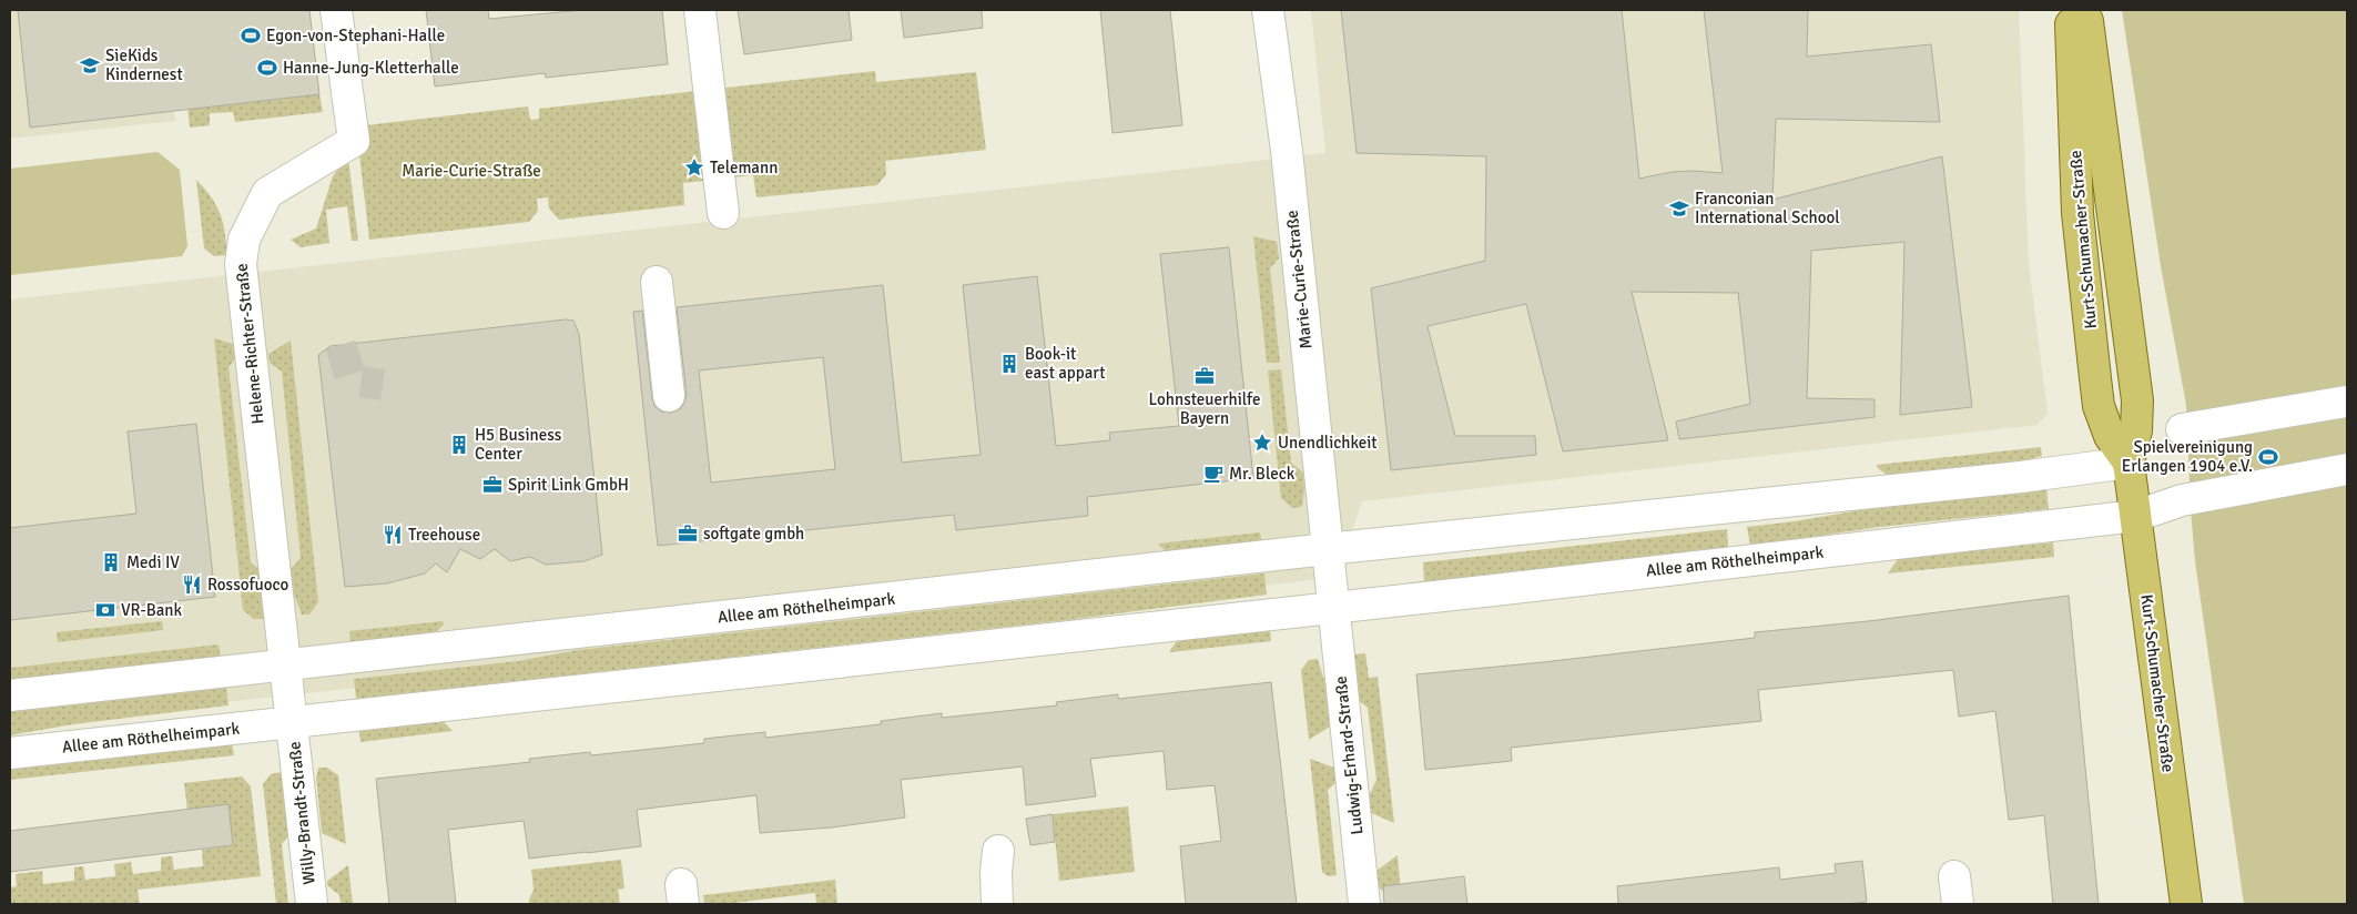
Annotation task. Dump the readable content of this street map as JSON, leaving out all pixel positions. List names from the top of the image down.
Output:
{
  "streets": {
    "main road": ["Kurt-Schumacher-Straße"],
    "street": [
      "Marie-Curie-Straße",
      "Helene-Richter-Straße",
      "Allee am Röthelheimpark",
      "Ludwig-Erhard-Straße",
      "Willy-Brandt-Straße"
    ]
  },
  "crossings": [
    ["Kurt-Schumacher-Straße", "Allee am Röthelheimpark"],
    ["Marie-Curie-Straße", "Allee am Röthelheimpark"],
    ["Helene-Richter-Straße", "Allee am Röthelheimpark"],
    ["Allee am Röthelheimpark", "Ludwig-Erhard-Straße"],
    ["Allee am Röthelheimpark", "Willy-Brandt-Straße"]
  ],
  "parks": ["Marie-Curie-Straße"],
  "places": {
    "sports": ["Egon-von-Stephani-Halle", "Hanne-Jung-Kletterhalle", "Spielvereinigung Erlangen 1904 e.V."],
    "school or university": ["SieKids Kindernest", "Franconian International School"],
    "place": ["Telemann", "Unendlichkeit"],
    "building": ["Book-it east appart", "H5 Business Center", "Medi IV"],
    "office": ["Lohnsteuerhilfe Bayern", "Spirit Link GmbH", "softgate gmbh"],
    "cafe": ["Mr. Bleck"],
    "restaurant": ["Treehouse", "Rossofuoco"],
    "bank": ["VR-Bank"]
  }
}
